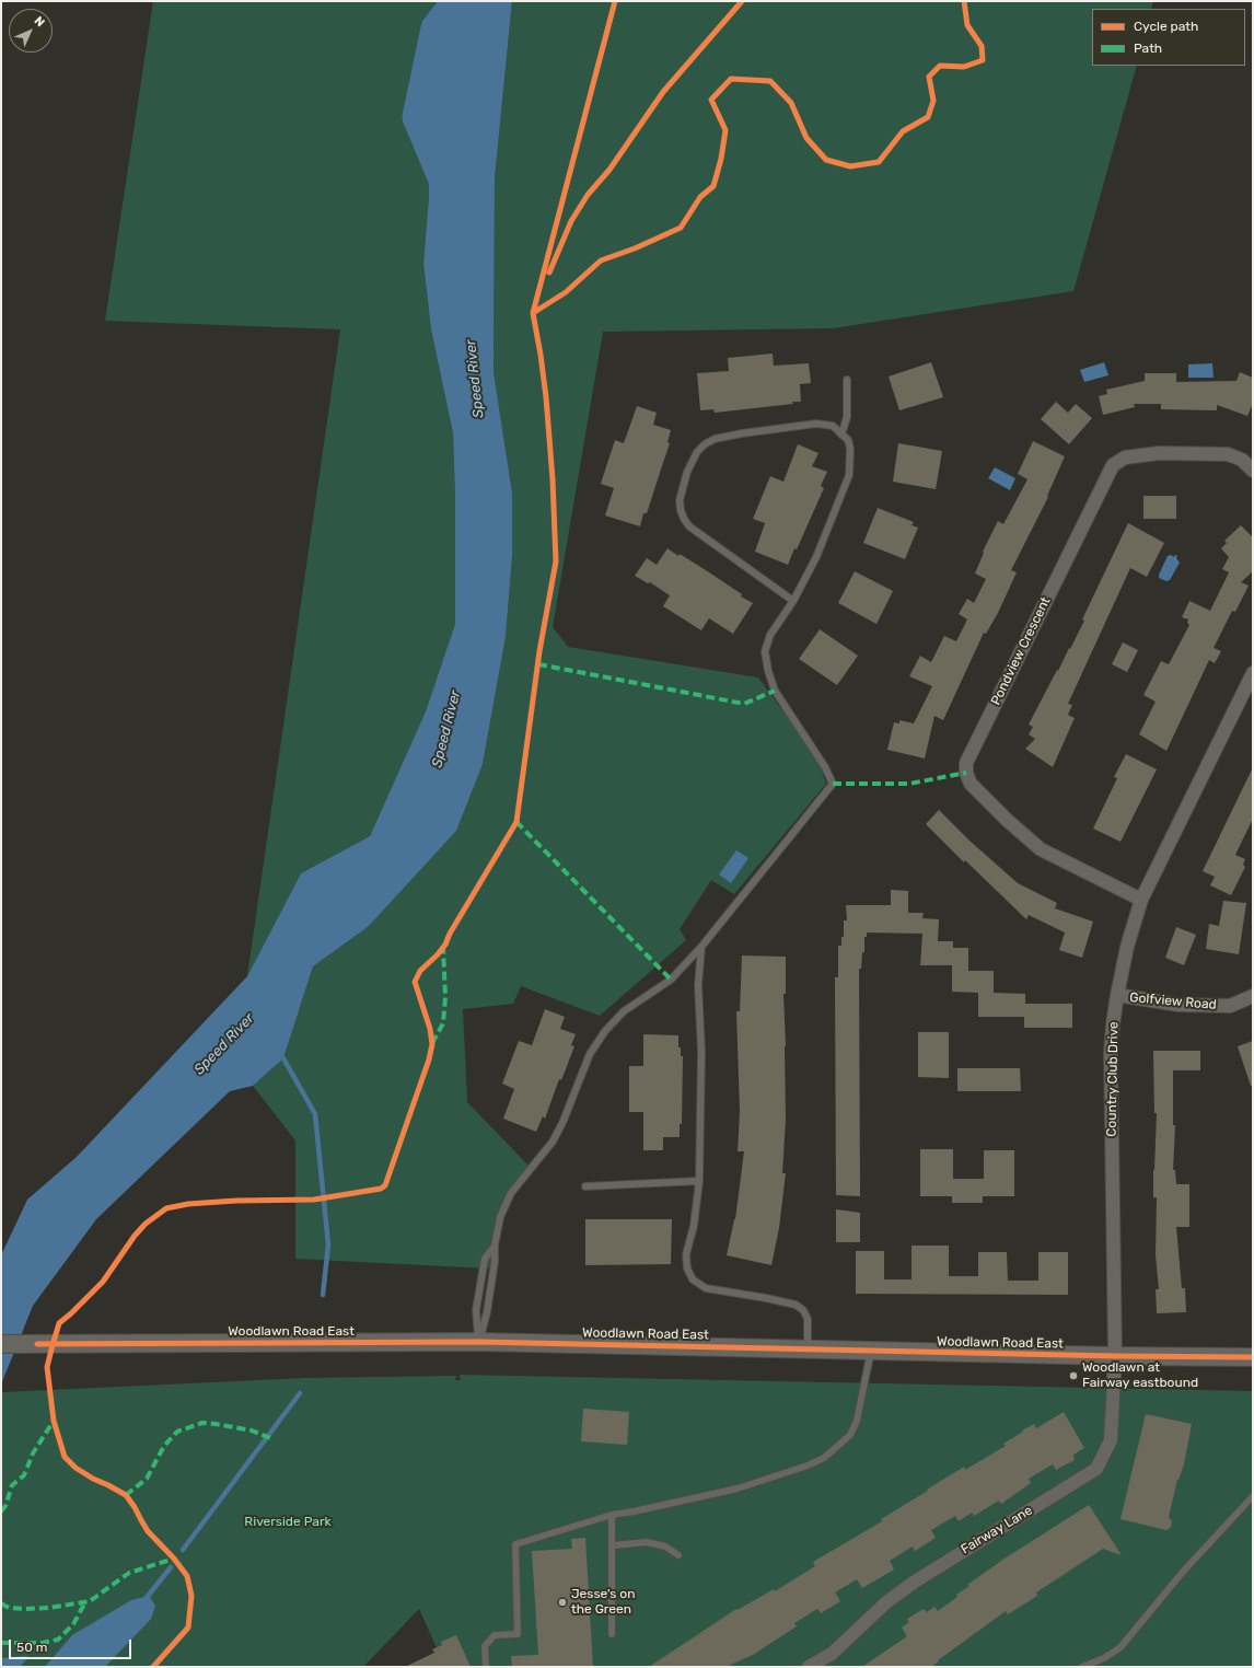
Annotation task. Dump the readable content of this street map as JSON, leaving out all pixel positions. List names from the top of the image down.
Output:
{
  "streets": {
    "main road": ["Woodlawn Road East"],
    "street": [
      "Pondview Crescent",
      "Golfview Road",
      "Country Club Drive",
      "Fairway Lane"
    ]
  },
  "crossings": [
    ["Pondview Crescent", "Country Club Drive"],
    ["Golfview Road", "Country Club Drive"],
    ["Country Club Drive", "Woodlawn Road East"],
    ["Country Club Drive", "Fairway Lane"],
    ["Woodlawn Road East", "Fairway Lane"]
  ],
  "water": ["Speed River"],
  "parks": ["Riverside Park"],
  "places": ["Woodlawn at Fairway eastbound", "Jesse's on the Green"],
  "legend": ["Cycle path", "Path"],
  "scale_bar": "50 m",
  "north": "top right"
}
